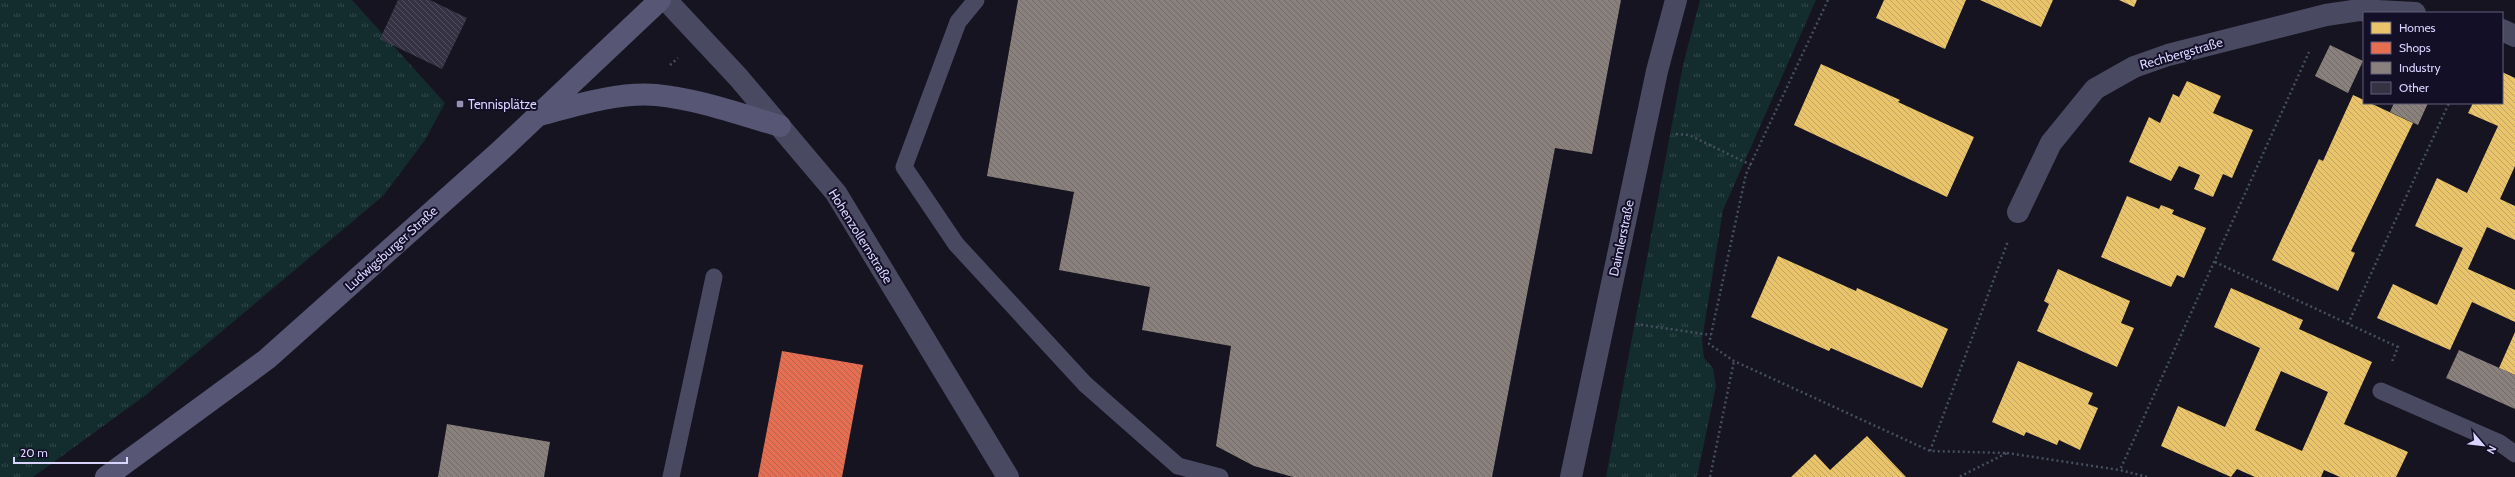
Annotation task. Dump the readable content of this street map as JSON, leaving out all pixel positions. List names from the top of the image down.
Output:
{
  "streets": {
    "street": [
      "Rechbergstraße",
      "Hohenzollernstraße",
      "Daimlerstraße",
      "Ludwigsburger Straße"
    ]
  },
  "places": {
    "transit": ["Tennisplätze"]
  },
  "legend": [
    "Homes",
    "Shops",
    "Industry",
    "Other"
  ],
  "scale_bar": "20 m",
  "north": "bottom right"
}
